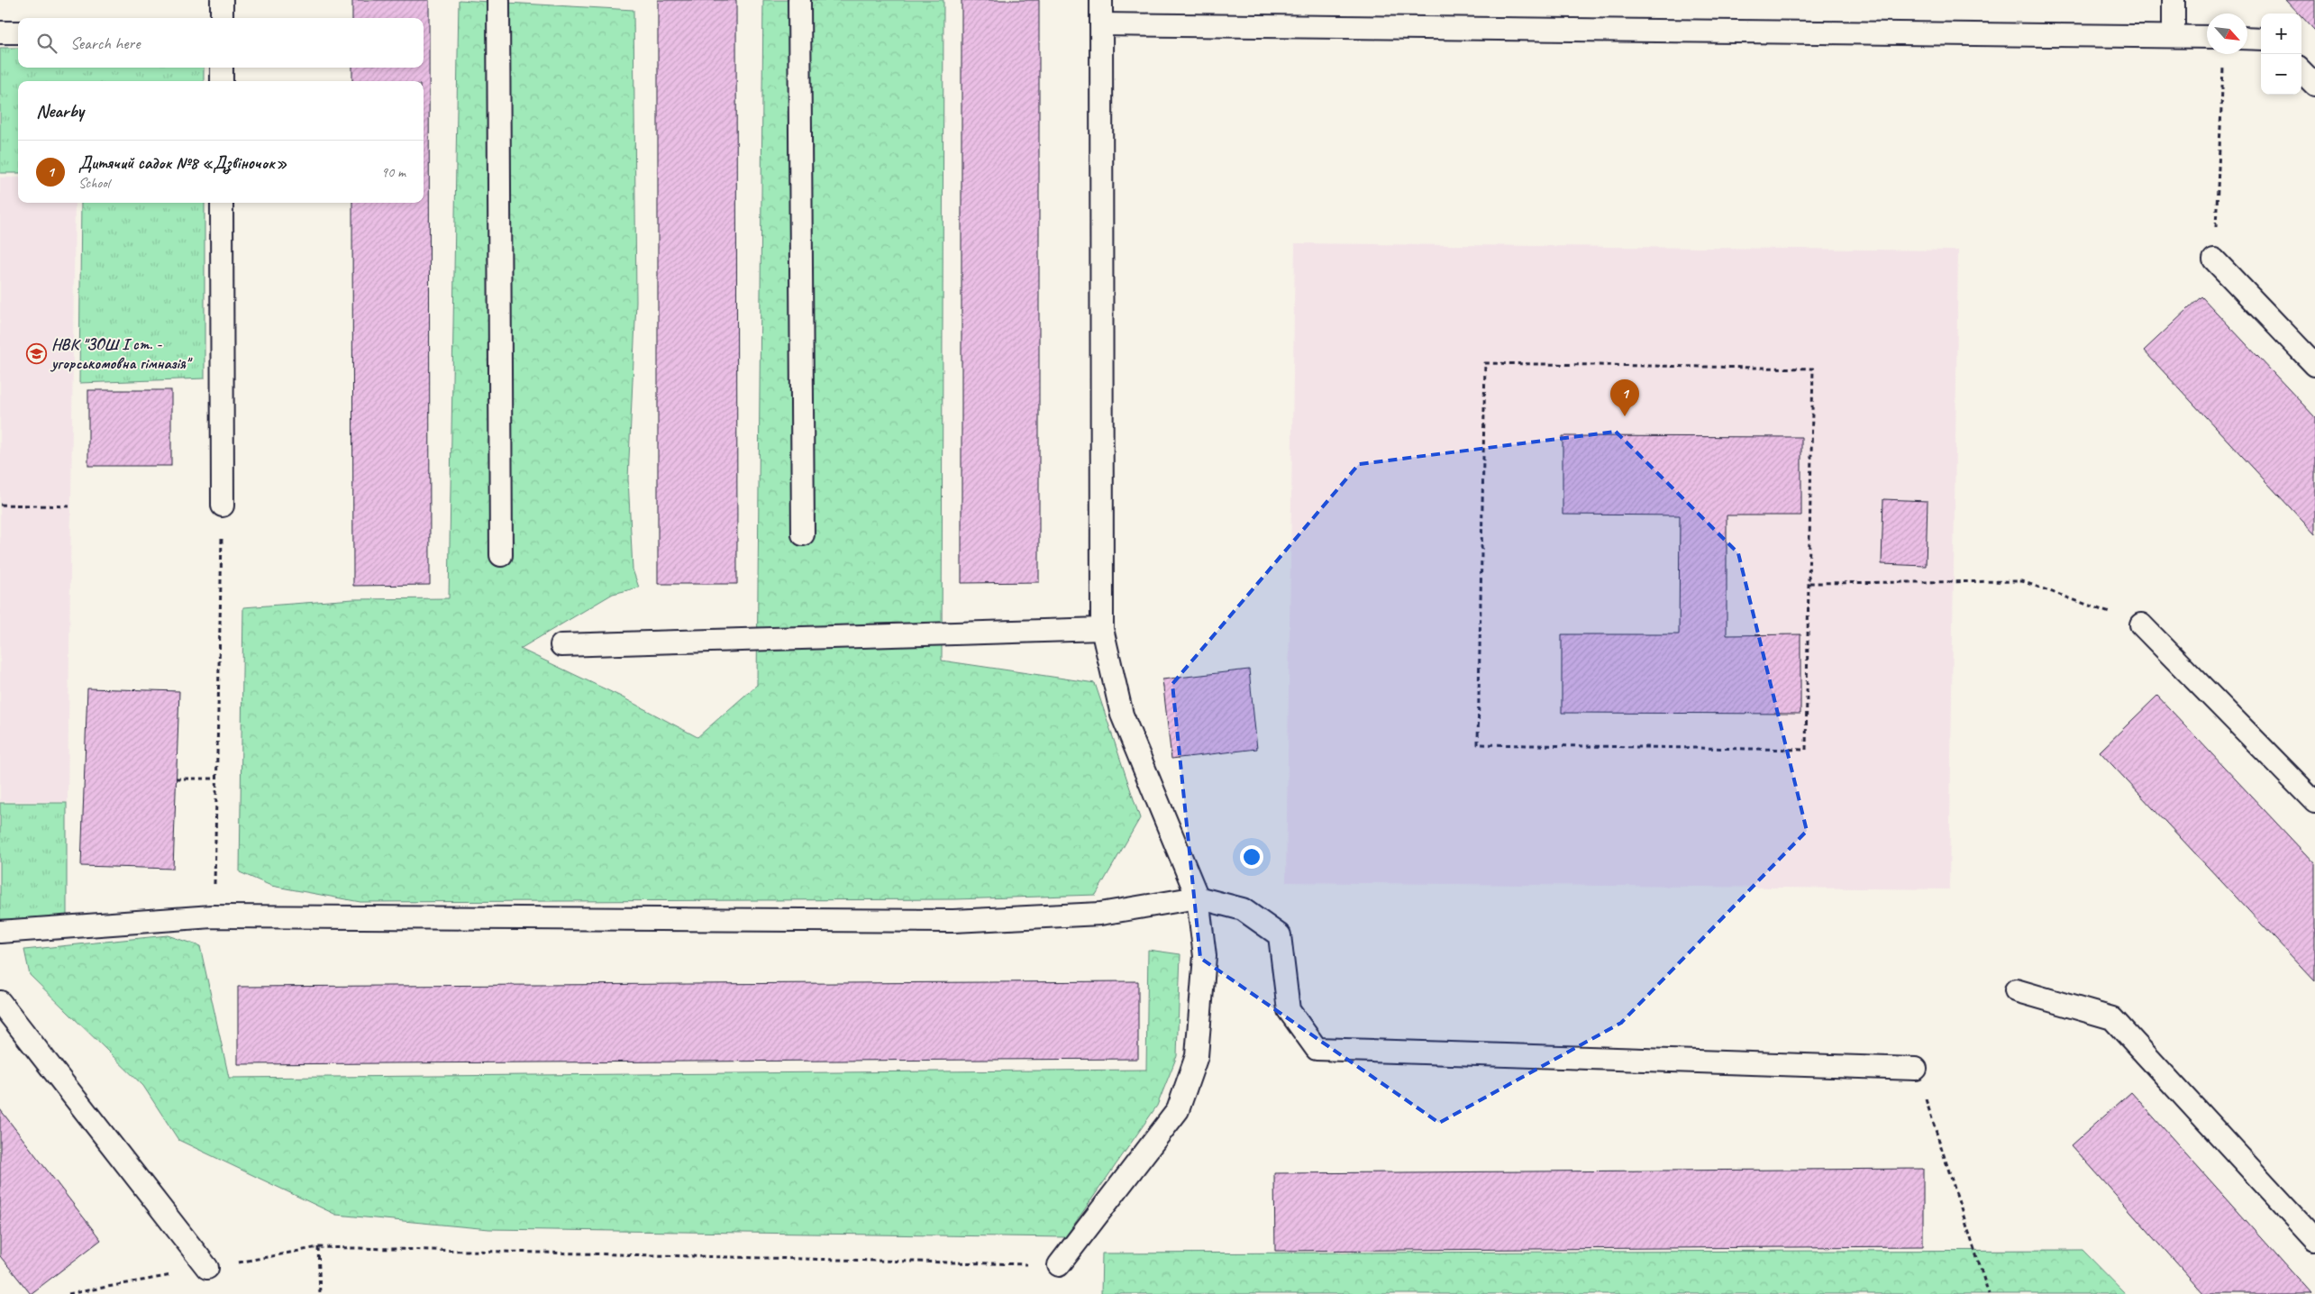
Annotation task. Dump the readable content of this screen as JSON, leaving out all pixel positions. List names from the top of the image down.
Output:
{
  "places": {
    "school or university": ["НВК \"ЗОШ І ст. - угорськомовна гімназія\""]
  },
  "north": "bottom right",
  "page": {
    "map_buttons": ["+", "−"],
    "search": "Search here",
    "heading": "Nearby",
    "list": [
      {
        "mark": "1",
        "name": "Дитячий садок №8 «Дзвіночок»",
        "note": "School",
        "value": "90 m"
      }
    ],
    "pins": "1"
  }
}
